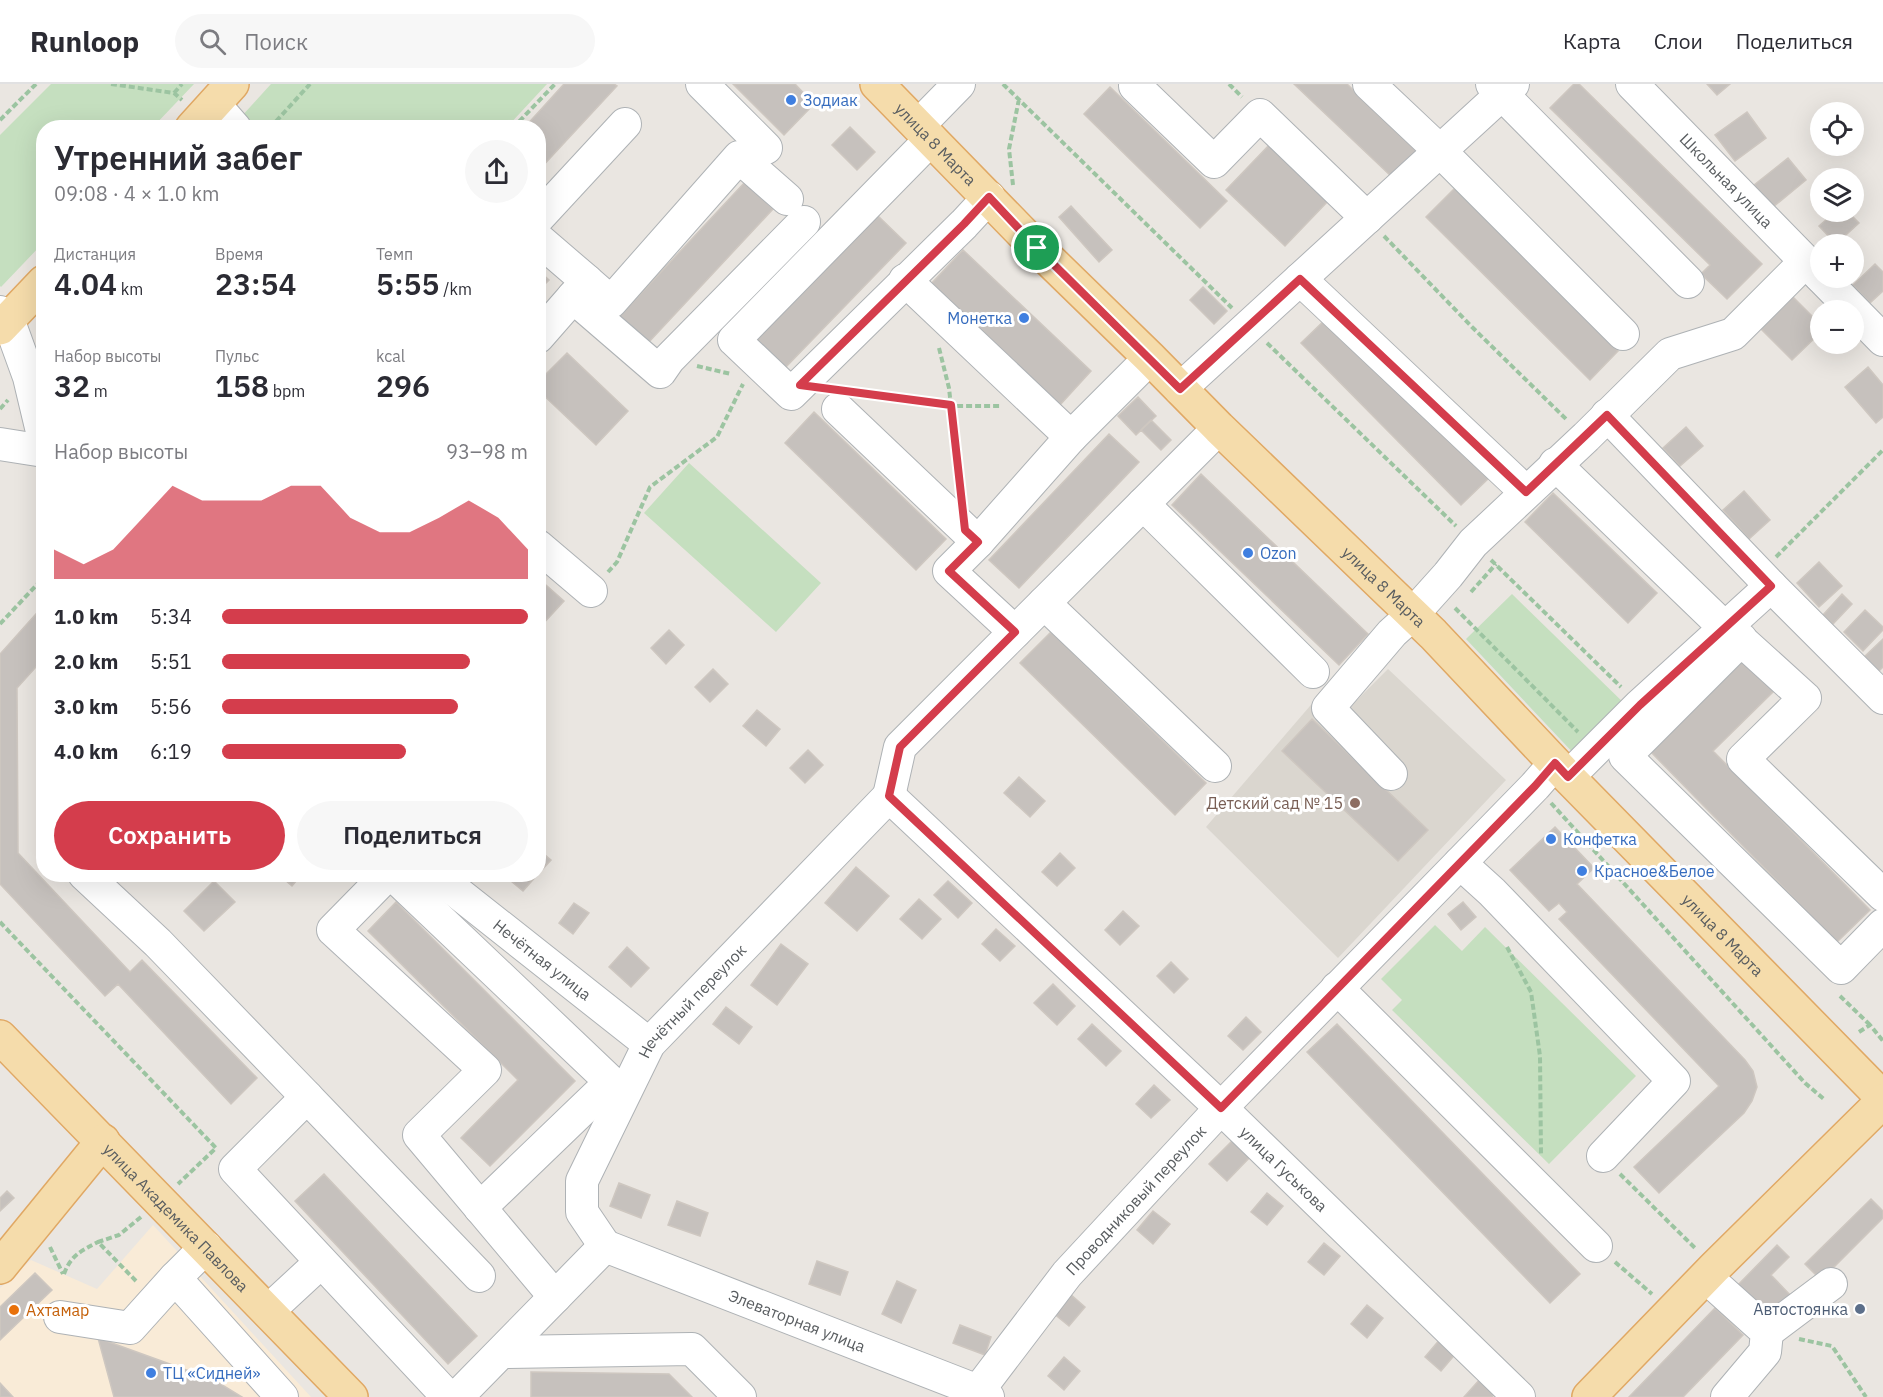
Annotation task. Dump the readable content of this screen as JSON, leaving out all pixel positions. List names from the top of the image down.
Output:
{
  "streets": {
    "main road": ["улица 8 Марта", "улица Академика Павлова"],
    "street": [
      "Школьная улица",
      "Нечётная улица",
      "Нечётный переулок",
      "улица Гуськова",
      "Проводниковый переулок",
      "Элеваторная улица"
    ]
  },
  "crossings": [
    ["улица 8 Марта", "Проводниковый переулок"],
    ["Нечётная улица", "Нечётный переулок"],
    ["Нечётный переулок", "улица Гуськова"],
    ["Нечётный переулок", "Элеваторная улица"],
    ["улица Гуськова", "Проводниковый переулок"],
    ["Проводниковый переулок", "Элеваторная улица"]
  ],
  "places": [
    "Зодиак",
    "Монетка",
    "Ozon",
    "Детский сад № 15",
    "Конфетка",
    "Красное&Белое",
    "Автостоянка",
    "Ахтамар",
    "ТЦ «Сидней»"
  ],
  "page": {
    "header": "Runloop",
    "search": "Поиск",
    "nav": ["Карта", "Слои", "Поделиться"],
    "map_buttons": ["+", "−"],
    "heading": ["Утренний забег", "09:08 · 4 × 1.0 km"],
    "stats": [
      ["Дистанция", "4.04 km"],
      ["Время", "23:54"],
      ["Темп", "5:55 /km"],
      ["Набор высоты", "32 m"],
      ["Пульс", "158 bpm"],
      ["kcal", "296"]
    ],
    "chart": ["Набор высоты", "93–98 m"],
    "list": [
      {
        "name": "1.0 km",
        "note": "5:34"
      },
      {
        "name": "2.0 km",
        "note": "5:51"
      },
      {
        "name": "3.0 km",
        "note": "5:56"
      },
      {
        "name": "4.0 km",
        "note": "6:19"
      }
    ],
    "buttons": ["Сохранить", "Поделиться"]
  }
}
